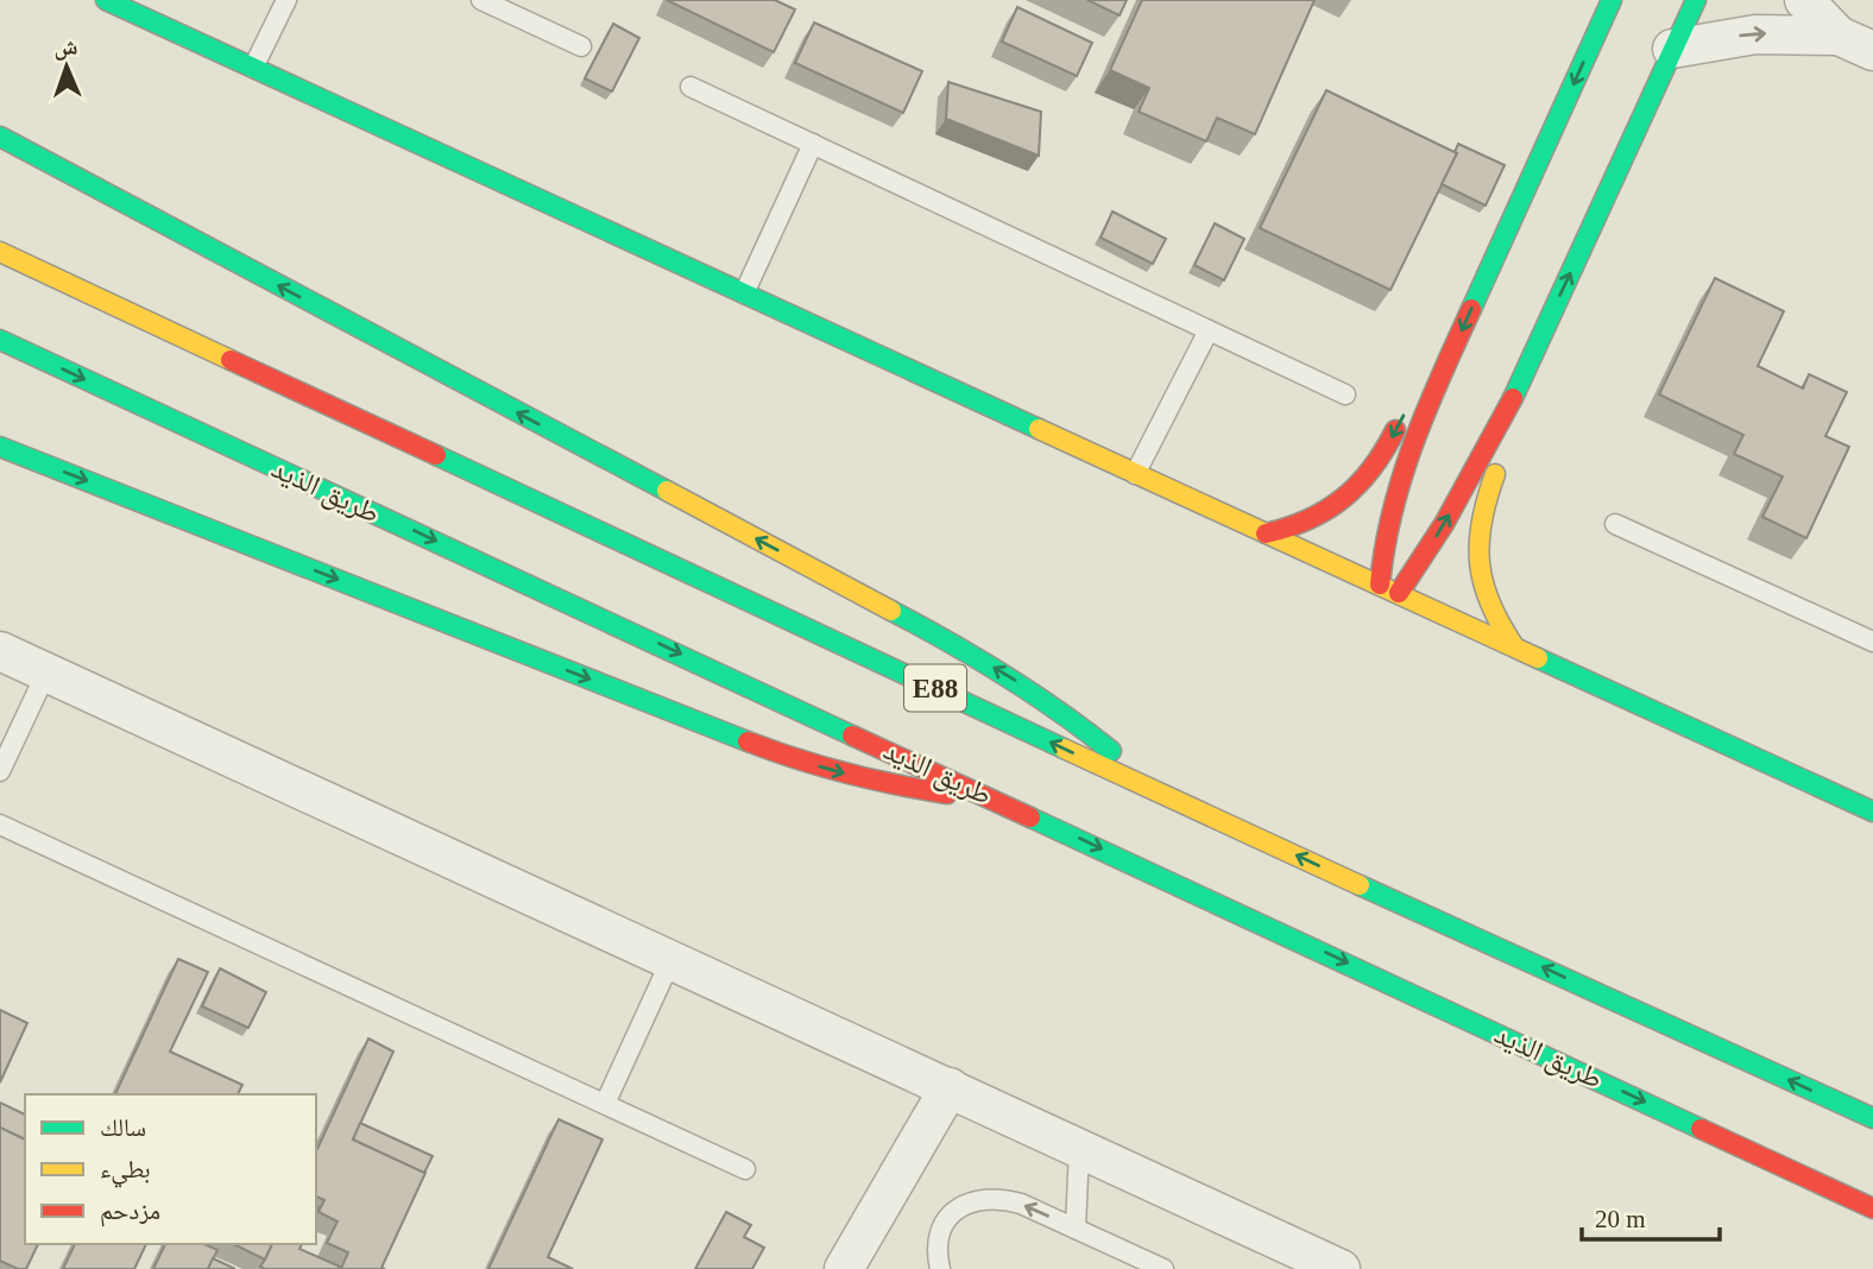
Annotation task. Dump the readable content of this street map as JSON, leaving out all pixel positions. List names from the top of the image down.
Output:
{
  "streets": {
    "main road": ["طريق الذيد", "E88"]
  },
  "legend": ["سالك", "بطيء", "مزدحم"],
  "scale_bar": "20 m",
  "north": "top"
}
